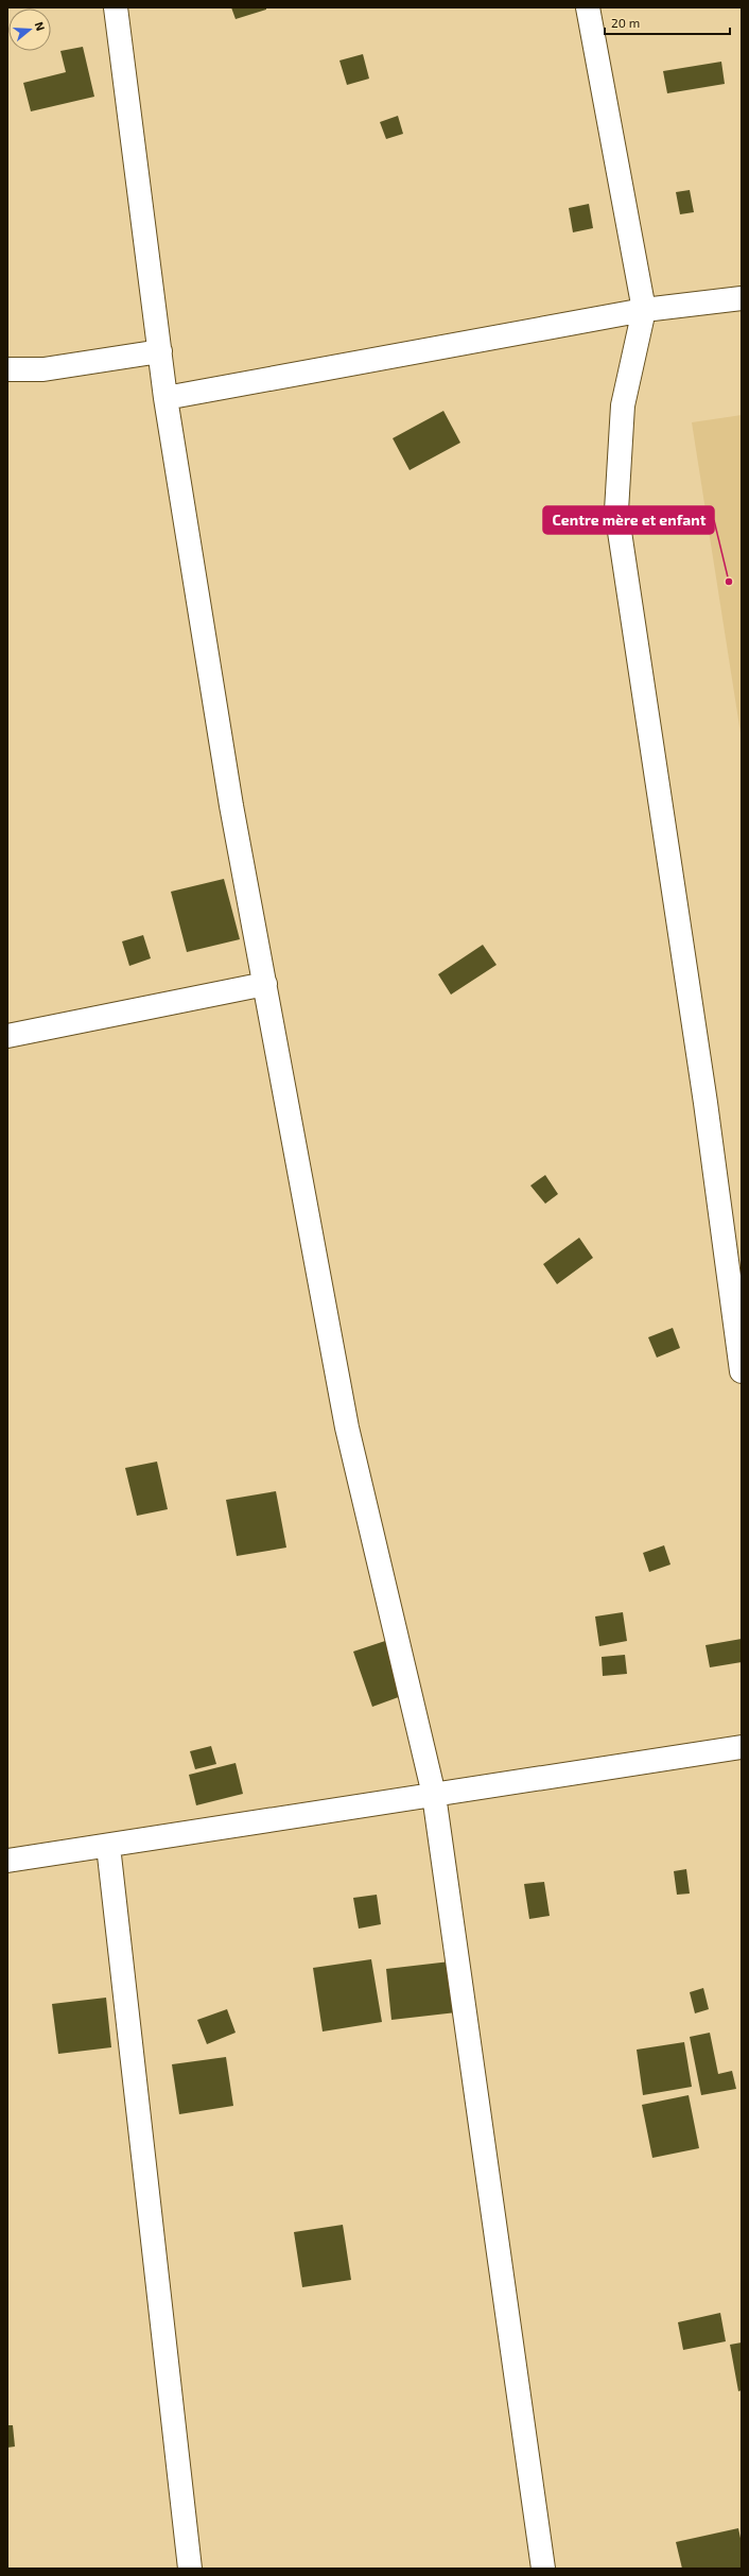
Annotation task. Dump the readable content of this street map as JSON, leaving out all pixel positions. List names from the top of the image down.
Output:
{
  "places": ["Centre mère et enfant"],
  "scale_bar": "20 m",
  "north": "right"
}
